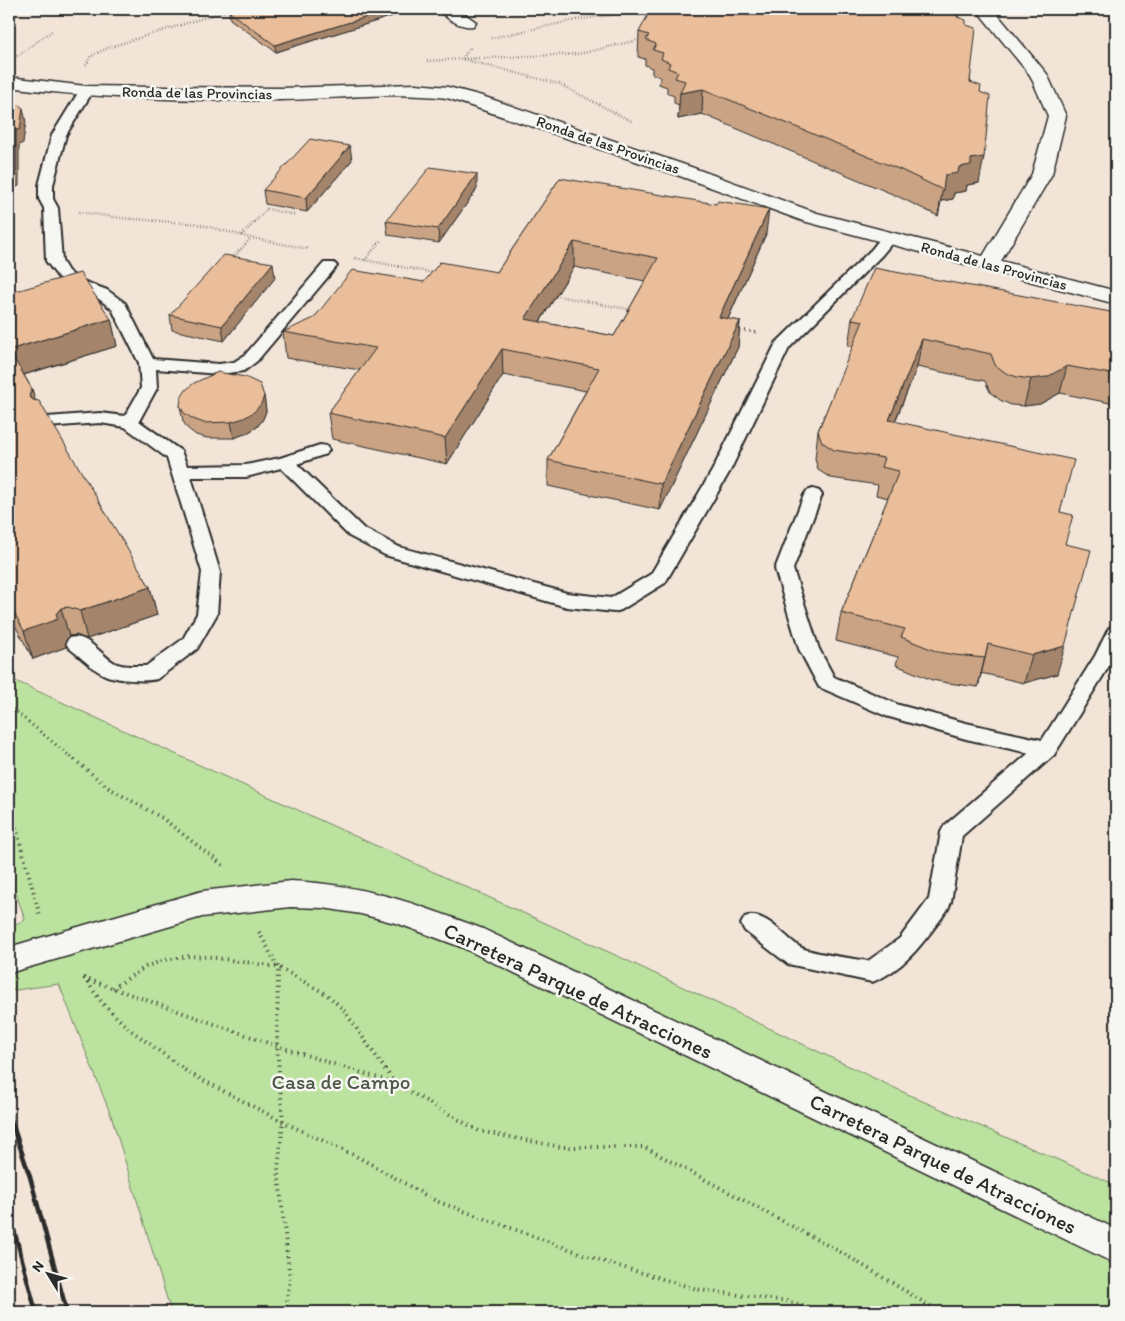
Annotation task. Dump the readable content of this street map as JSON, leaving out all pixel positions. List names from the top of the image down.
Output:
{
  "streets": {
    "street": ["Ronda de las Provincias", "Carretera Parque de Atracciones"]
  },
  "parks": ["Casa de Campo"],
  "north": "top left"
}
